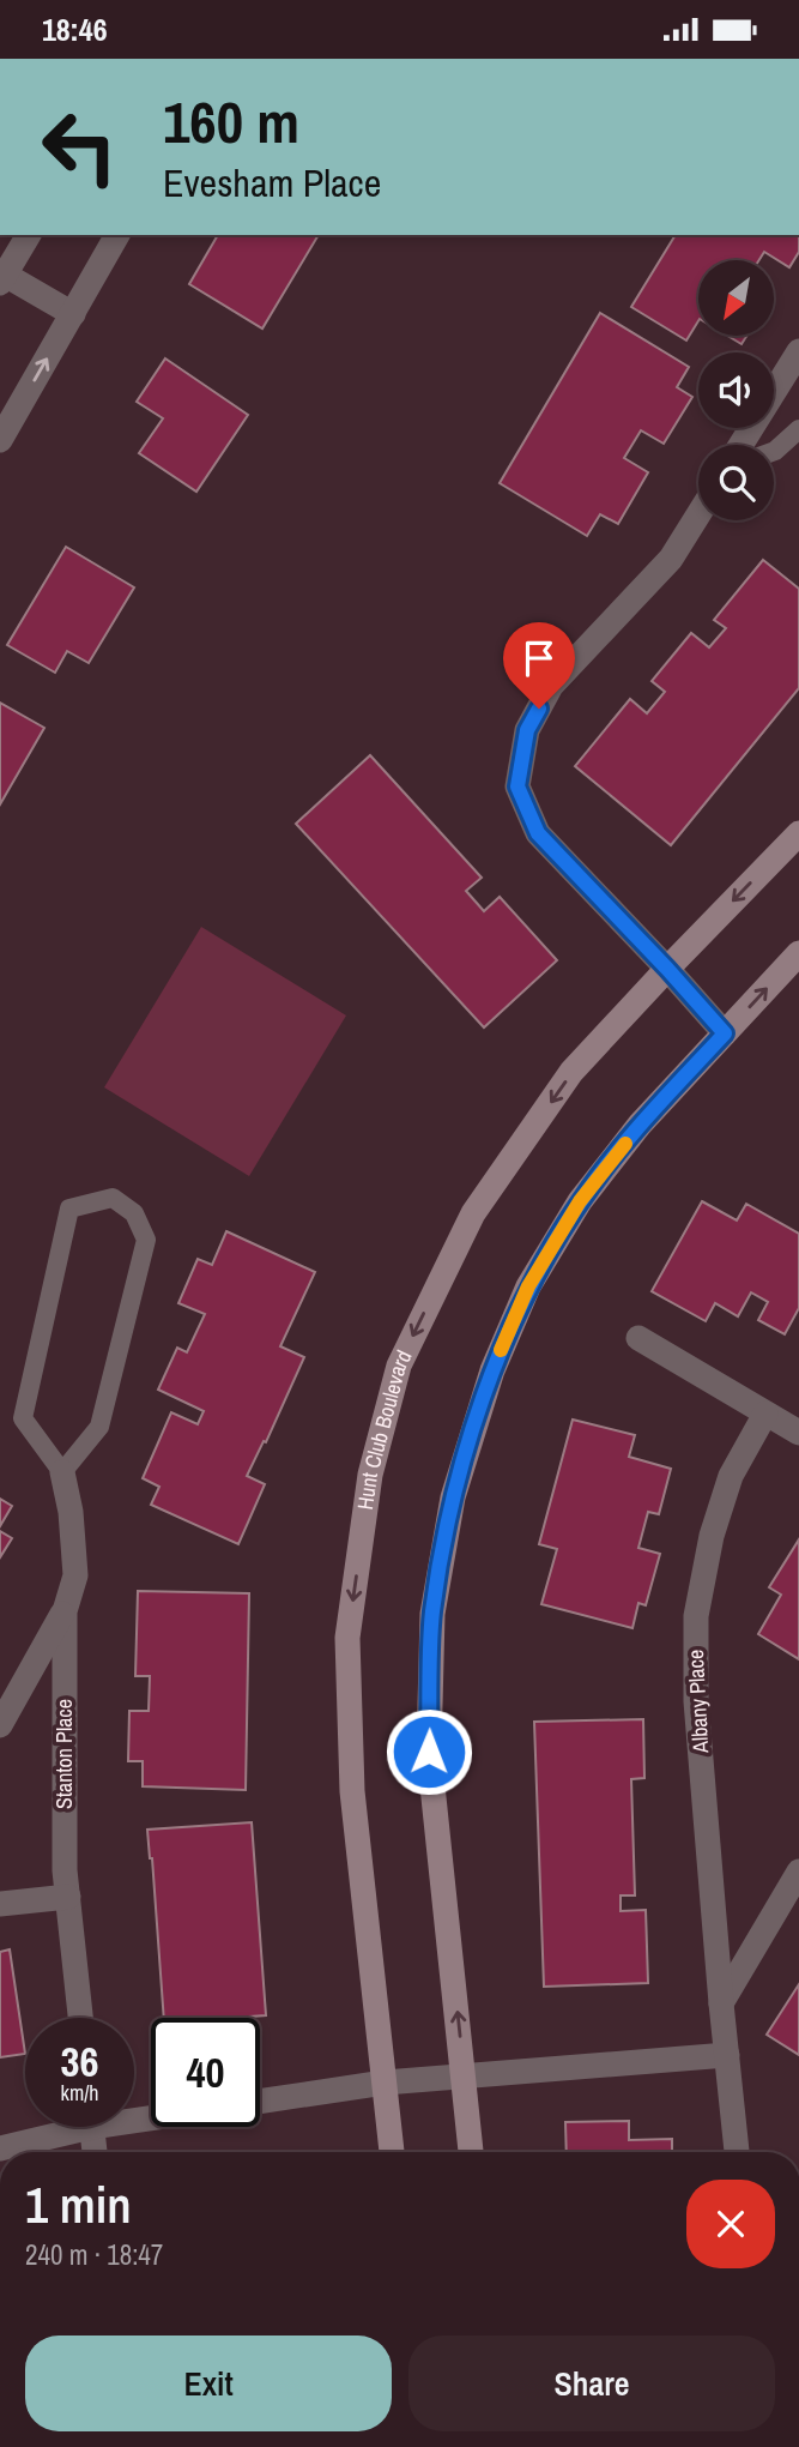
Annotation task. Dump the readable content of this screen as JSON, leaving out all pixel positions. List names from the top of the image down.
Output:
{
  "streets": {
    "street": ["Hunt Club Boulevard", "Albany Place", "Stanton Place"]
  },
  "north": "bottom left",
  "page": {
    "status": "18:46",
    "turn": ["160 m", "Evesham Place"],
    "speed": "36 km/h",
    "limit": "40",
    "heading": ["1 min", "240 m · 18:47"],
    "buttons": ["Exit", "Share"]
  }
}
